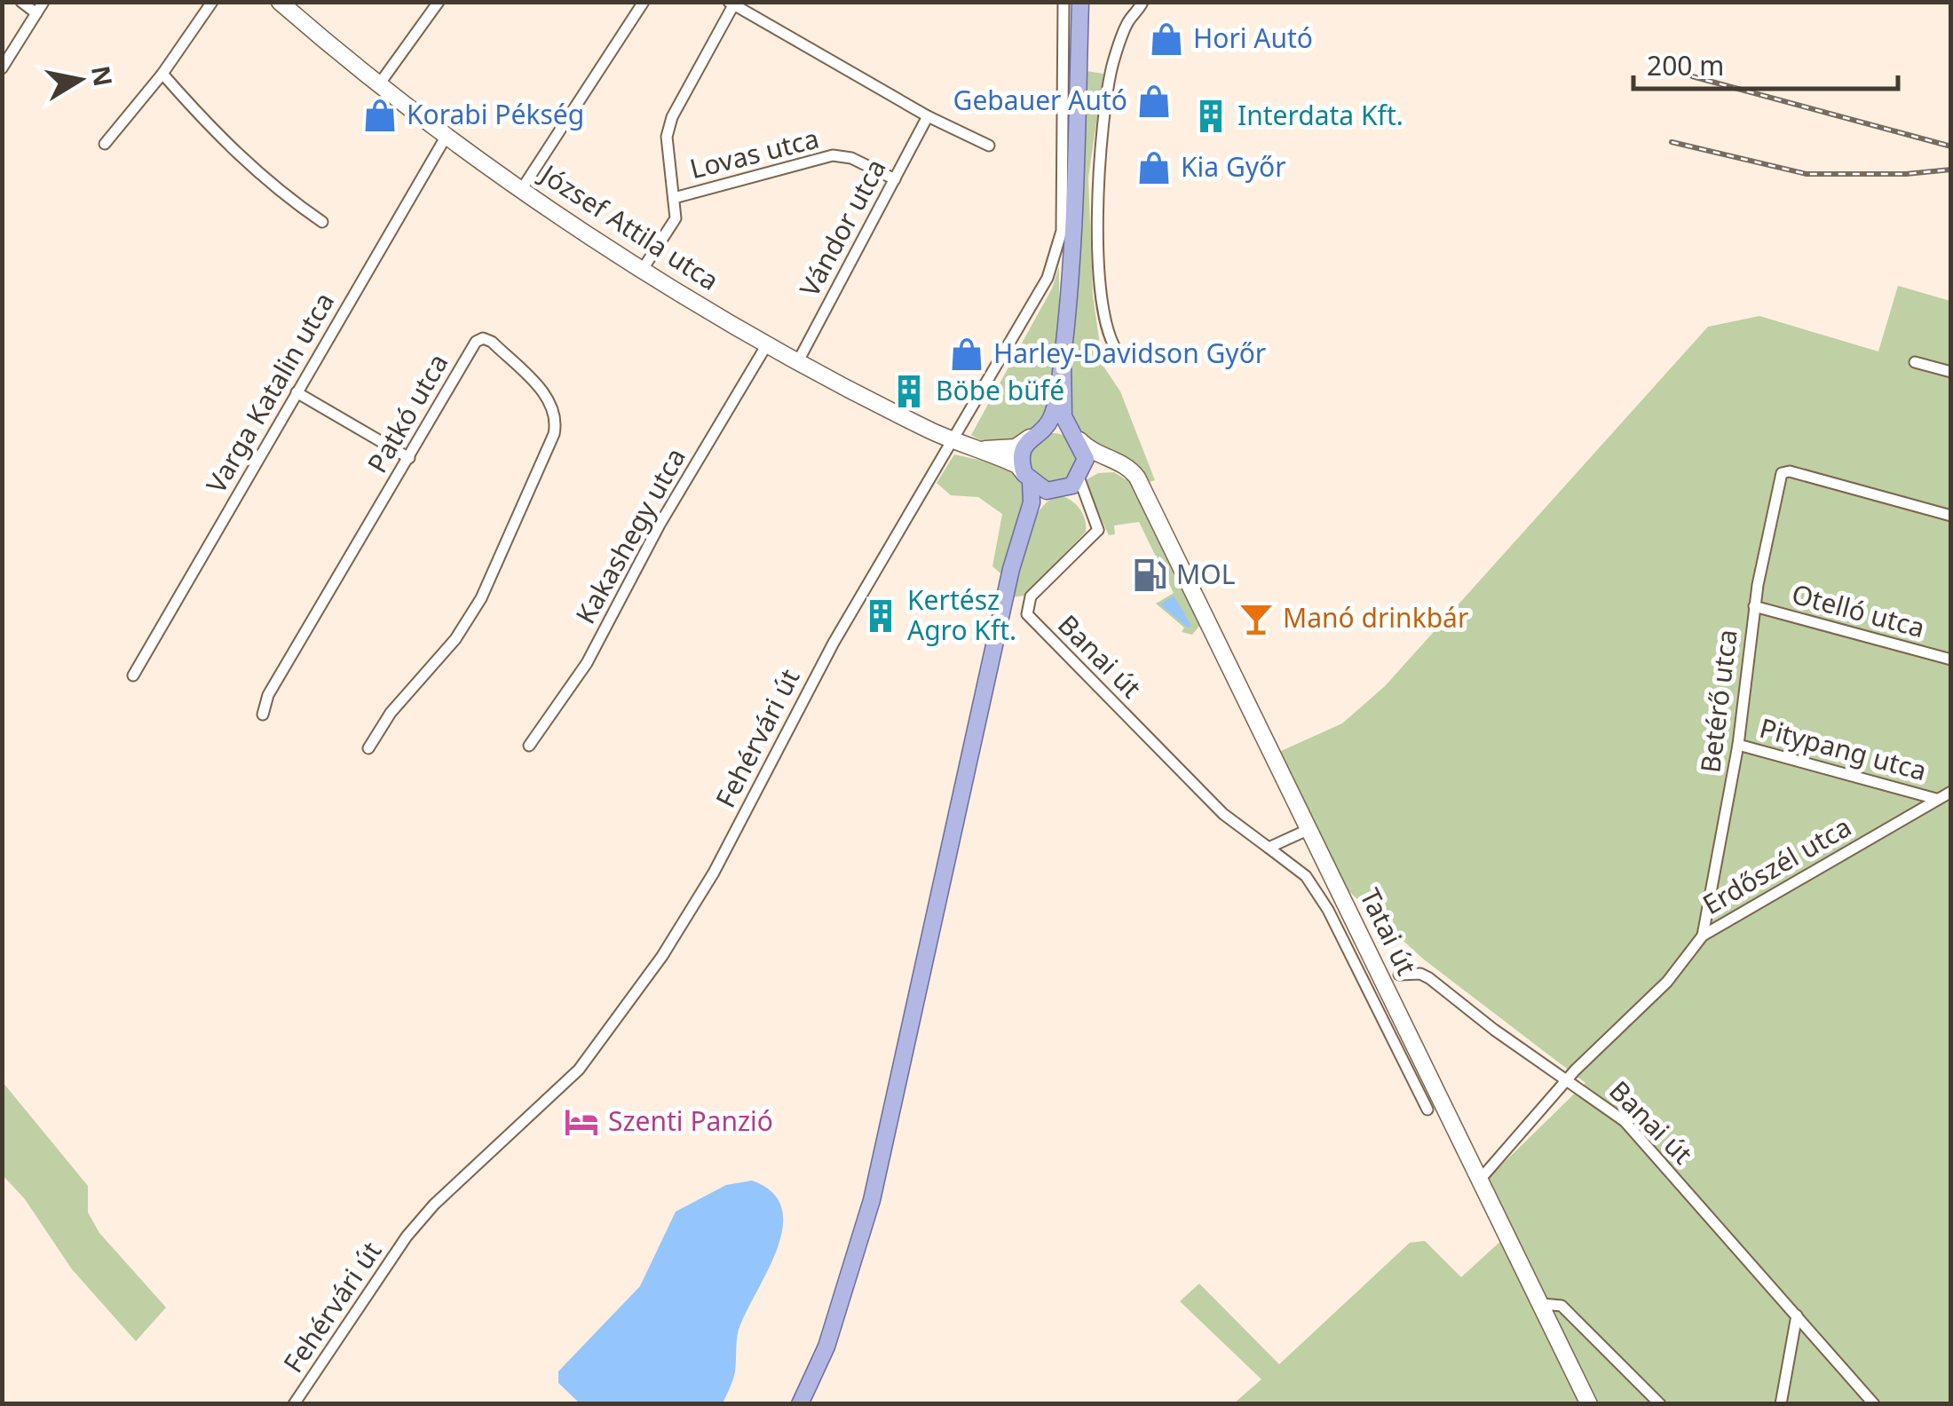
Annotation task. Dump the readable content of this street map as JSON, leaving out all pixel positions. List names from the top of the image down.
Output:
{
  "streets": {
    "street": [
      "Lovas utca",
      "József Attila utca",
      "Vándor utca",
      "Varga Katalin utca",
      "Patkó utca",
      "Kakashegy utca",
      "Otelló utca",
      "Banai út",
      "Betérő utca",
      "Fehérvári út",
      "Pitypang utca",
      "Erdőszél utca",
      "Tatai út"
    ]
  },
  "crossings": [
    ["Lovas utca", "Vándor utca"],
    ["József Attila utca", "Vándor utca"],
    ["József Attila utca", "Varga Katalin utca"],
    ["József Attila utca", "Kakashegy utca"],
    ["József Attila utca", "Fehérvári út"],
    ["József Attila utca", "Tatai út"],
    ["Otelló utca", "Betérő utca"],
    ["Banai út", "Erdőszél utca"],
    ["Banai út", "Tatai út"],
    ["Betérő utca", "Pitypang utca"],
    ["Betérő utca", "Erdőszél utca"],
    ["Pitypang utca", "Erdőszél utca"],
    ["Erdőszél utca", "Tatai út"]
  ],
  "places": {
    "shop": [
      "Hori Autó",
      "Gebauer Autó",
      "Korabi Pékség",
      "Kia Győr",
      "Harley-Davidson Győr"
    ],
    "building": ["Interdata Kft.", "Böbe büfé", "Kertész Agro Kft."],
    "fuel station": ["MOL"],
    "bar": ["Manó drinkbár"],
    "hotel": ["Szenti Panzió"]
  },
  "scale_bar": "200 m",
  "north": "right"
}
